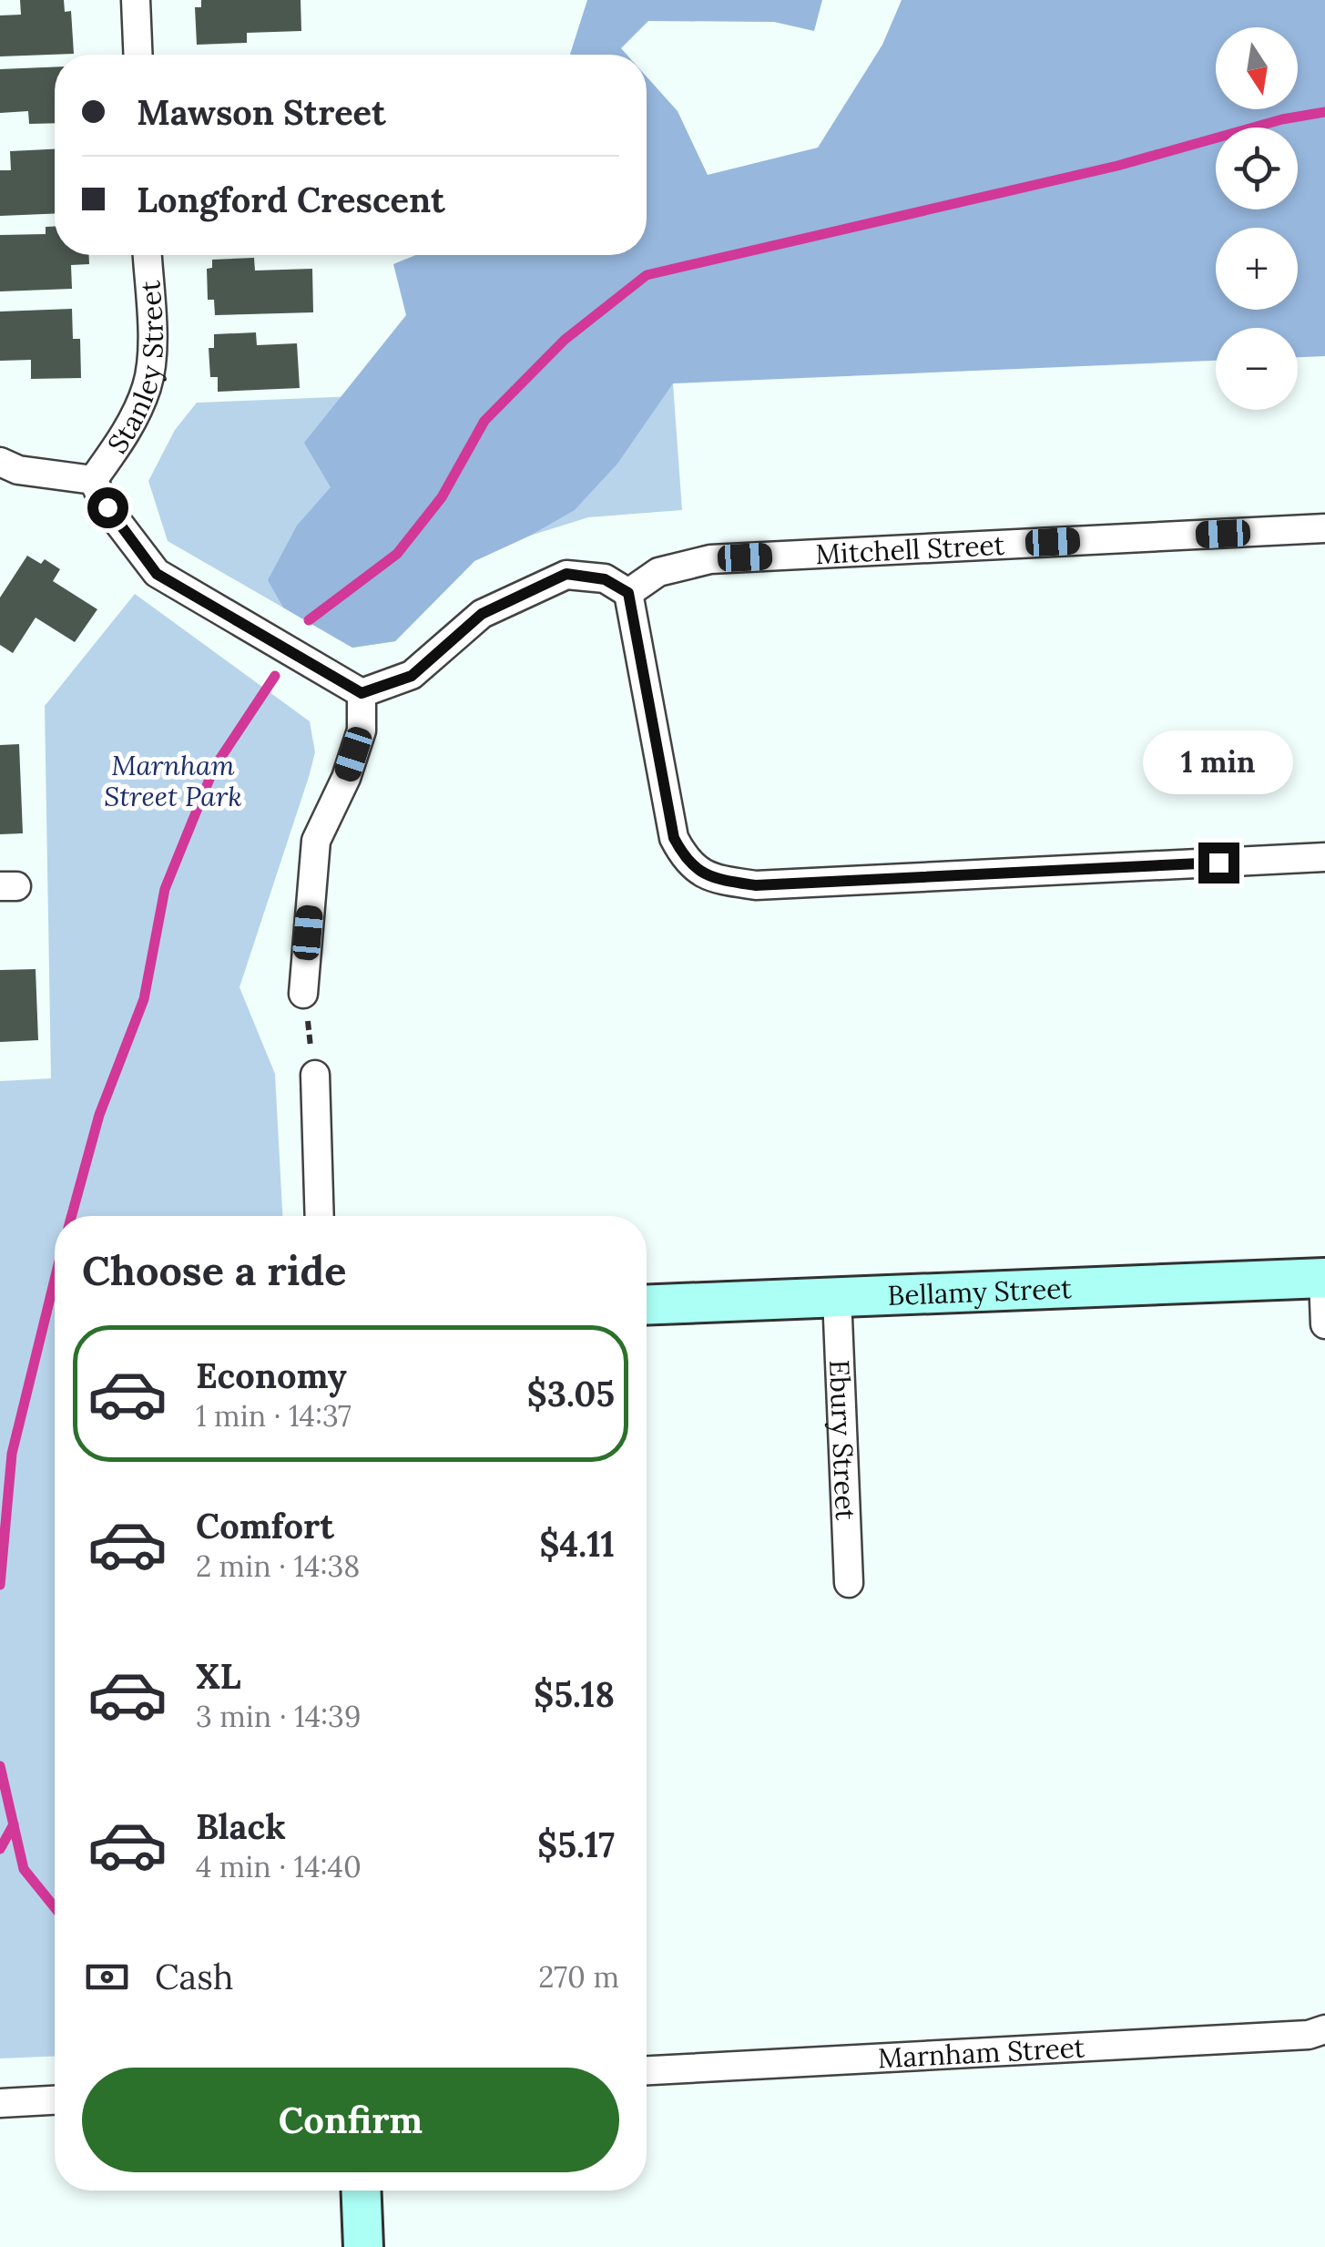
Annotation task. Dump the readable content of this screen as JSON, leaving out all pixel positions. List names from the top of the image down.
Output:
{
  "streets": {
    "street": [
      "Stanley Street",
      "Mitchell Street",
      "Bellamy Street",
      "Ebury Street",
      "Marnham Street"
    ]
  },
  "crossings": [
    ["Bellamy Street", "Ebury Street"]
  ],
  "parks": ["Marnham Street Park"],
  "north": "bottom",
  "page": {
    "map_buttons": ["+", "−"],
    "banner": ["Mawson Street", "Longford Crescent"],
    "bubble": "1 min",
    "heading": "Choose a ride",
    "list": [
      {
        "name": "Economy",
        "note": "1 min · 14:37",
        "value": "$3.05"
      },
      {
        "name": "Comfort",
        "note": "2 min · 14:38",
        "value": "$4.11"
      },
      {
        "name": "XL",
        "note": "3 min · 14:39",
        "value": "$5.18"
      },
      {
        "name": "Black",
        "note": "4 min · 14:40",
        "value": "$5.17"
      }
    ],
    "pay": ["Cash", "270 m"],
    "buttons": "Confirm"
  }
}
